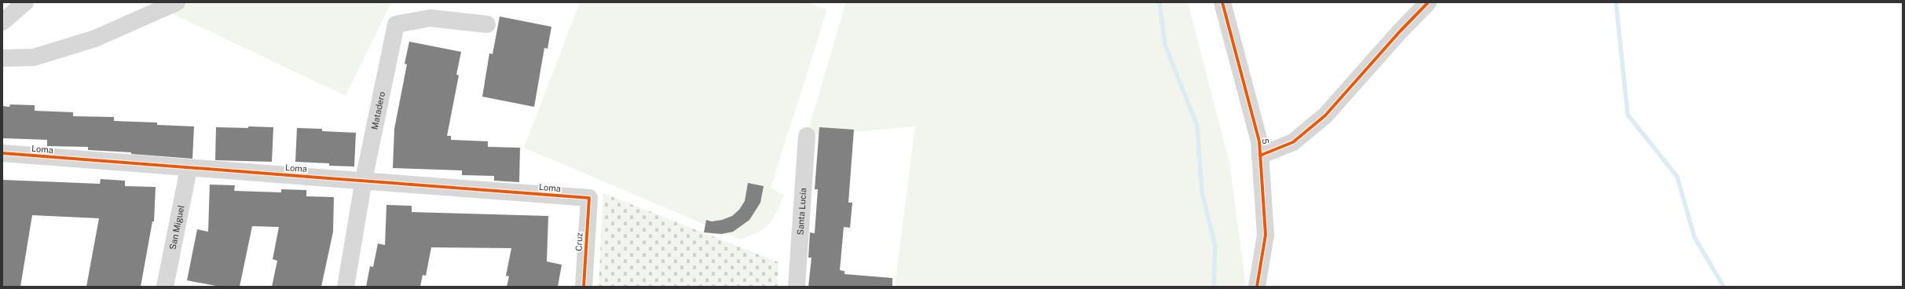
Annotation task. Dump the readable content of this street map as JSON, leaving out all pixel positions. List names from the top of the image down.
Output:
{
  "streets": {
    "street": [
      "Matadero",
      "5",
      "Loma",
      "Santa Lucía",
      "San Miguel",
      "Cruz"
    ]
  },
  "crossings": [
    ["Matadero", "Loma"],
    ["Loma", "San Miguel"],
    ["Loma", "Cruz"]
  ]
}
